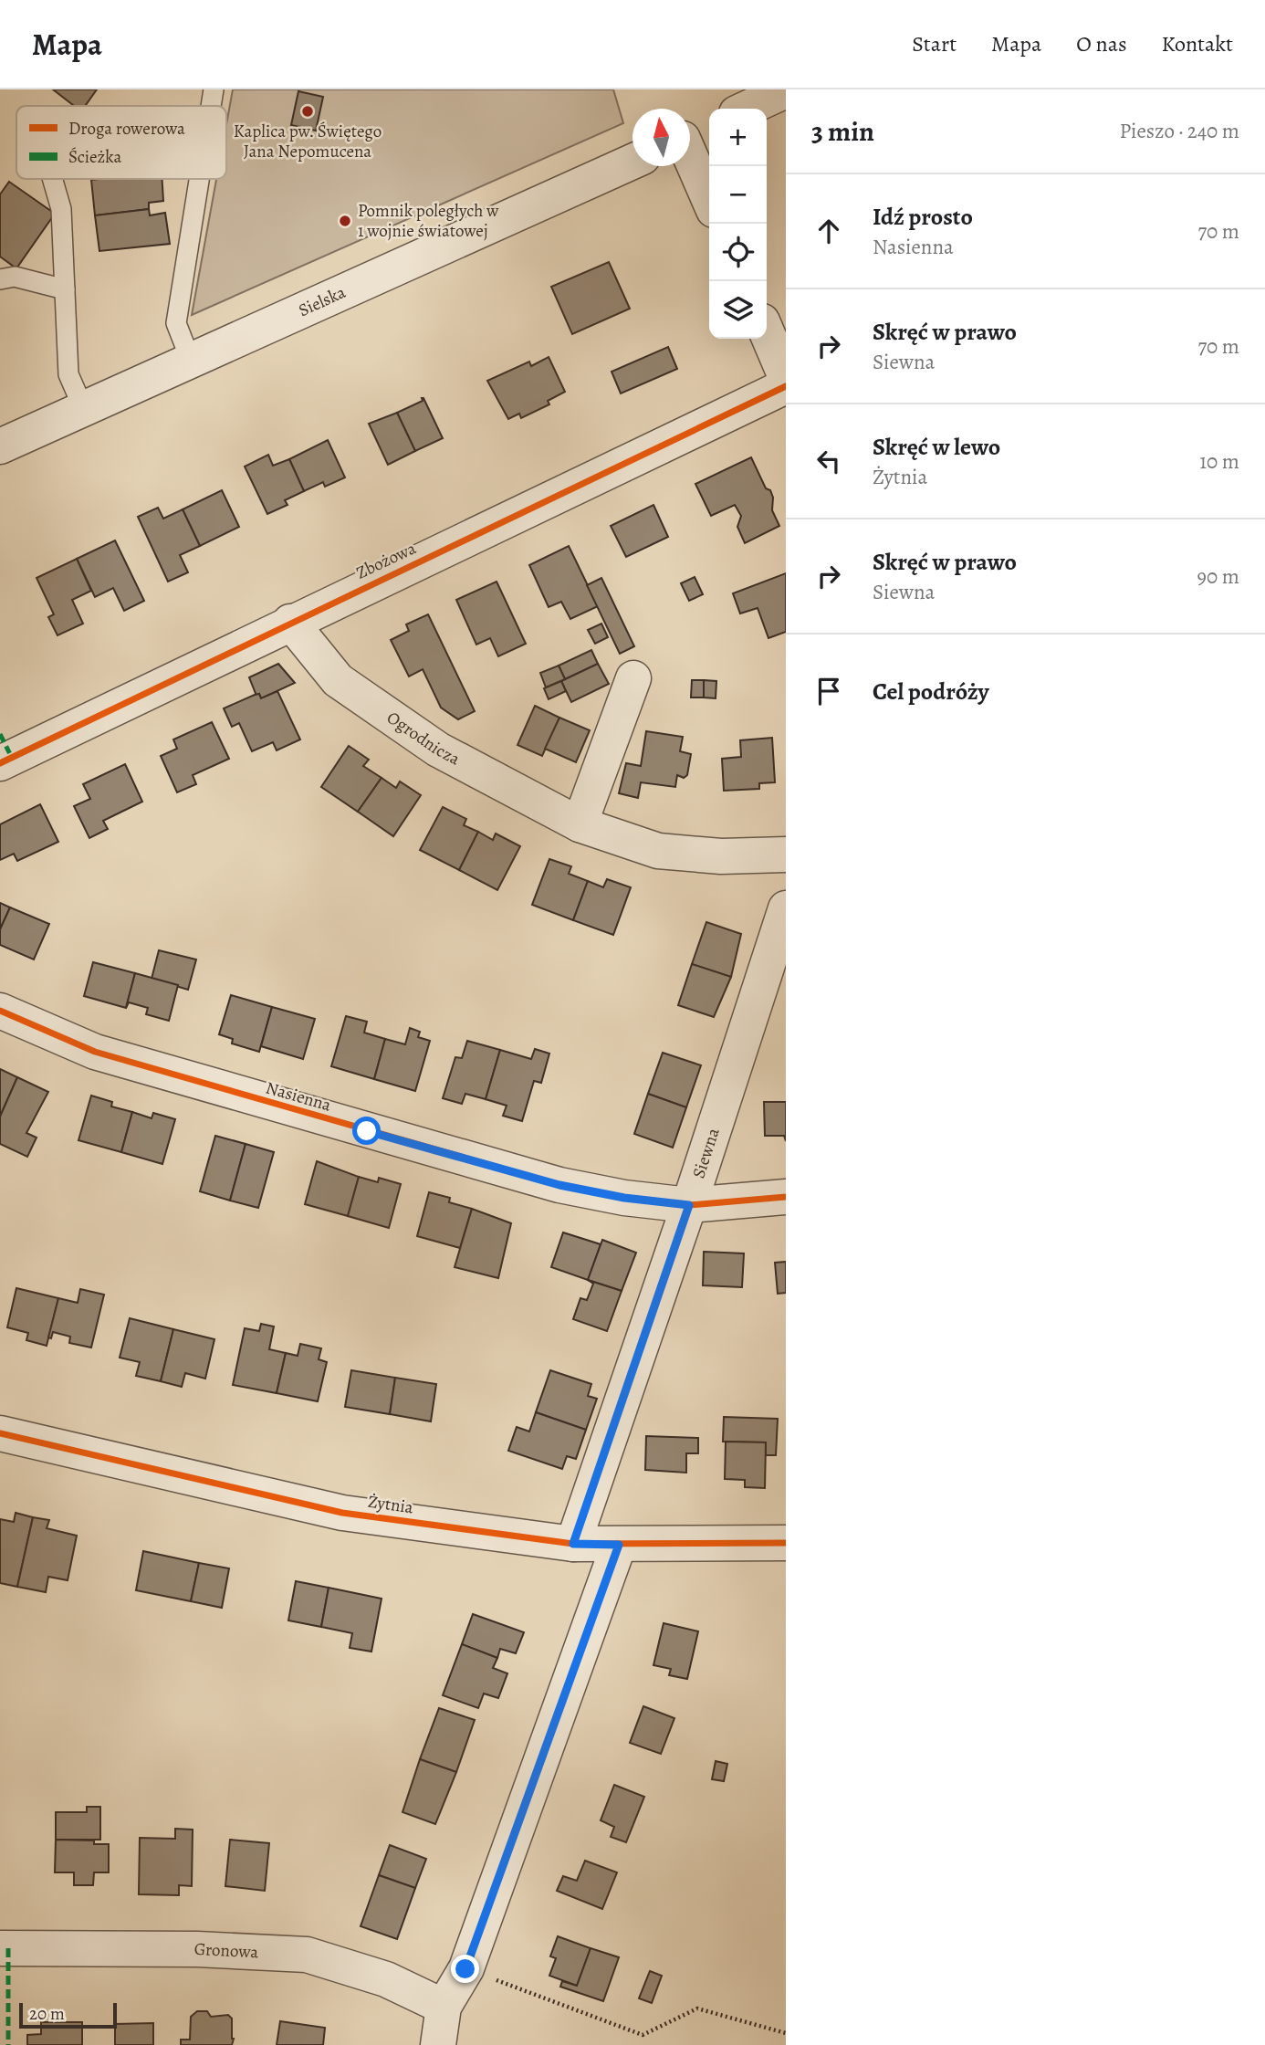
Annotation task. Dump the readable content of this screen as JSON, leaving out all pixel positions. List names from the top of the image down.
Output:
{
  "streets": {
    "street": [
      "Sielska",
      "Zbożowa",
      "Ogrodnicza",
      "Nasienna",
      "Siewna",
      "Żytnia",
      "Gronowa"
    ]
  },
  "crossings": [
    ["Zbożowa", "Ogrodnicza"],
    ["Nasienna", "Siewna"],
    ["Siewna", "Żytnia"]
  ],
  "places": ["Kaplica pw. Świętego Jana Nepomucena", "Pomnik poległych w 1 wojnie światowej"],
  "legend": ["Droga rowerowa", "Ścieżka"],
  "scale_bar": "20 m",
  "north": "top",
  "page": {
    "header": "Mapa",
    "nav": [
      "Start",
      "Mapa",
      "O nas",
      "Kontakt"
    ],
    "heading": ["3 min", "Pieszo · 240 m"],
    "map_buttons": ["+", "−"],
    "list": [
      ["Idź prosto", "Nasienna", "70 m"],
      ["Skręć w prawo", "Siewna", "70 m"],
      ["Skręć w lewo", "Żytnia", "10 m"],
      ["Skręć w prawo", "Siewna", "90 m"],
      "Cel podróży"
    ],
    "scale": "20 m"
  }
}
